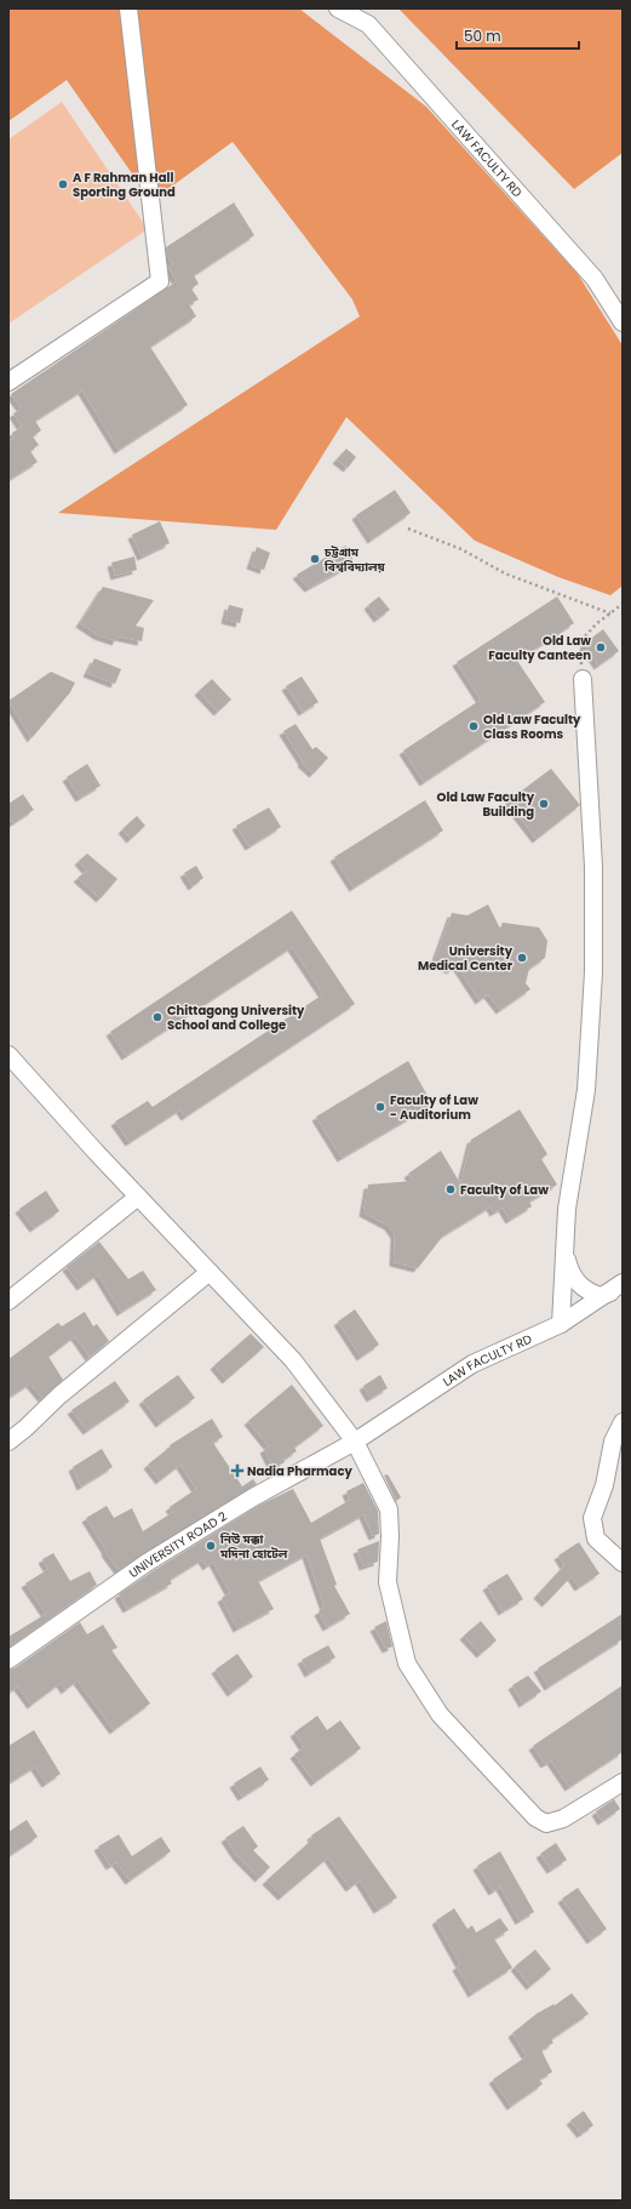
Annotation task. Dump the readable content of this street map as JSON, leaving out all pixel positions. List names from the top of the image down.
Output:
{
  "streets": {
    "street": ["LAW FACULTY RD", "UNIVERSITY ROAD 2"]
  },
  "crossings": [
    ["LAW FACULTY RD", "UNIVERSITY ROAD 2"]
  ],
  "places": {
    "other": [
      "A F Rahman Hall Sporting Ground",
      "চট্টগ্রাম বিশ্ববিদ্যালয়",
      "Old Law Faculty Canteen",
      "Old Law Faculty Class Rooms",
      "Old Law Faculty Building",
      "University Medical Center",
      "Chittagong University School and College",
      "Faculty of Law - Auditorium",
      "Faculty of Law",
      "নিউ মক্কা মদিনা হোটেল"
    ],
    "health": ["Nadia Pharmacy"]
  },
  "scale_bar": "50 m"
}
